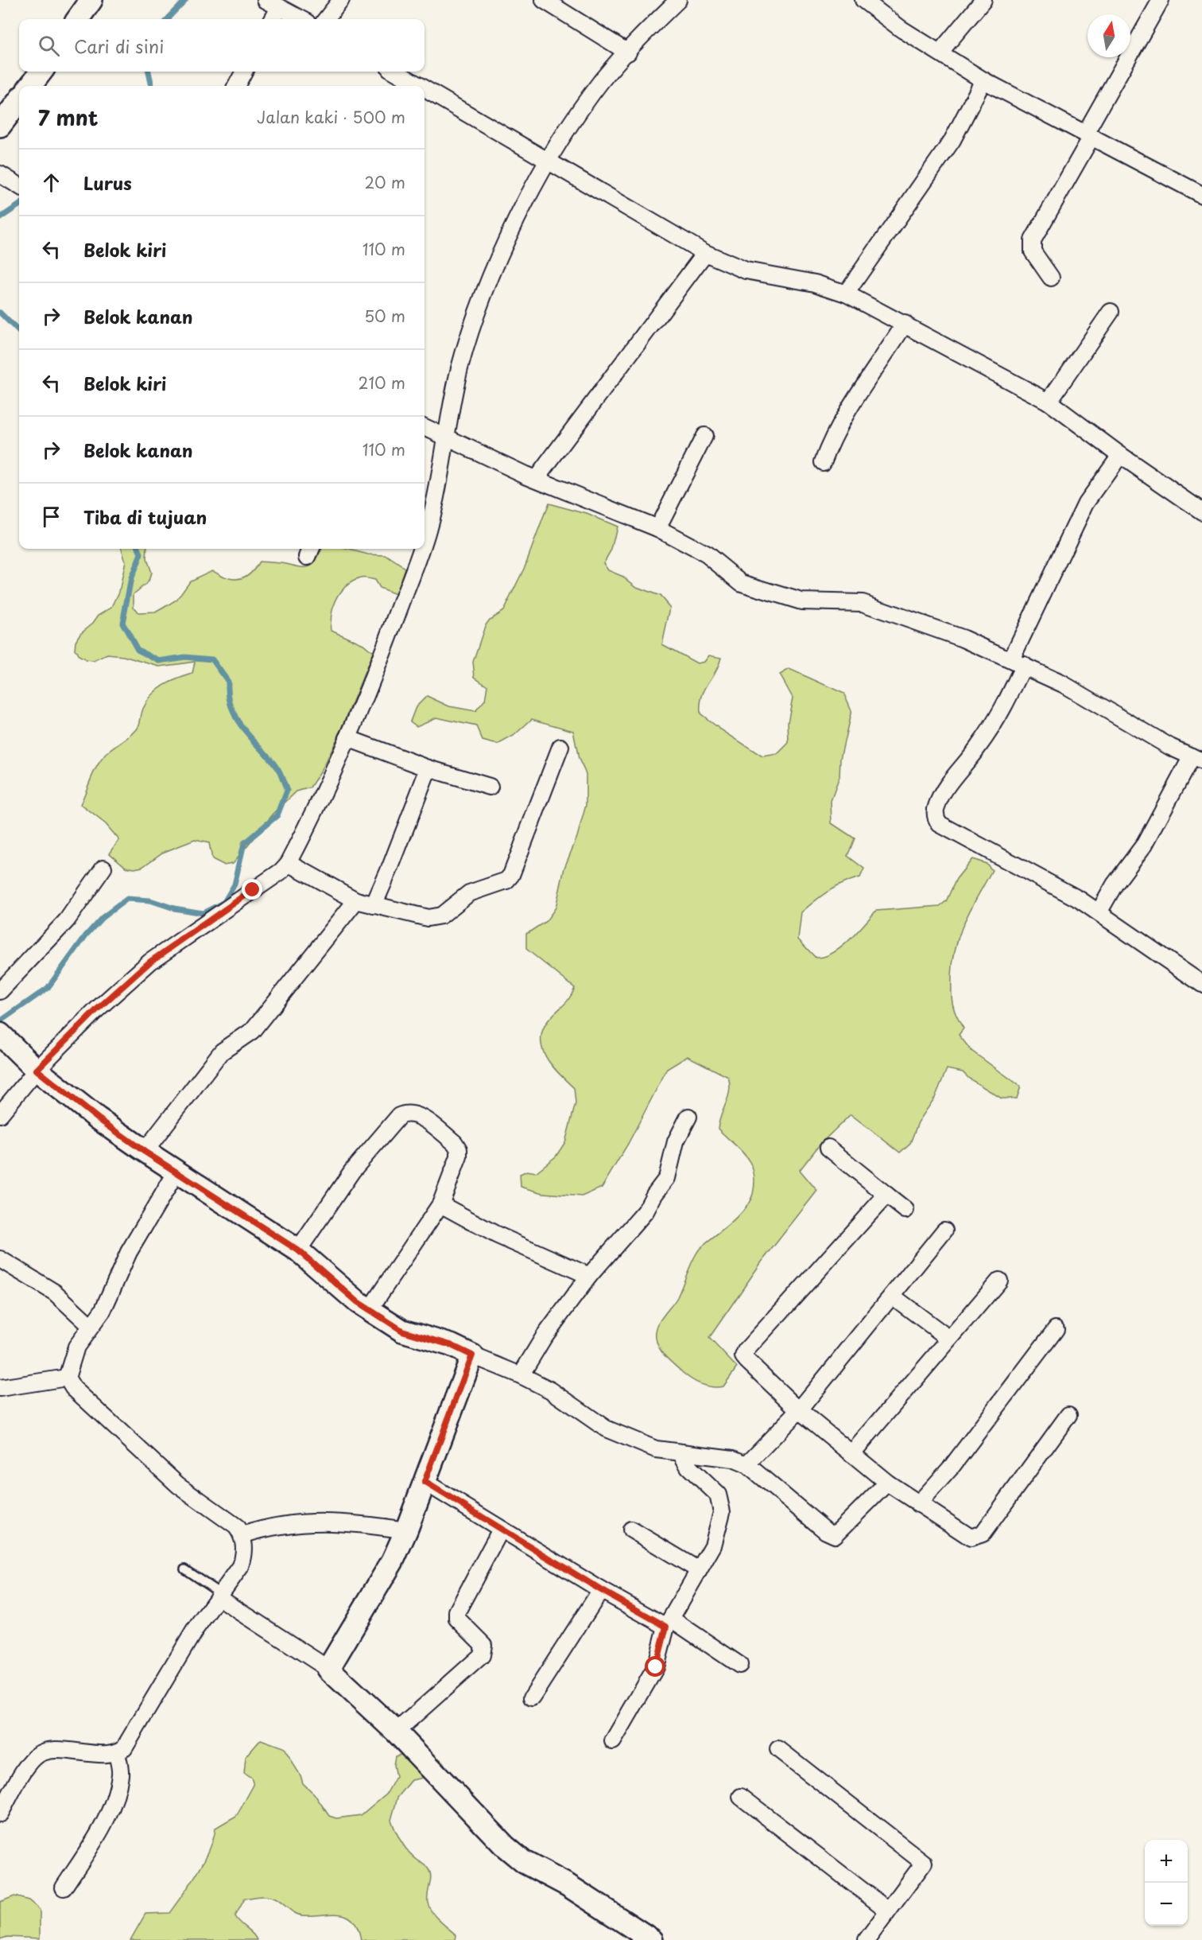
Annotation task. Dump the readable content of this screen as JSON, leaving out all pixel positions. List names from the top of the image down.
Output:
{
  "north": "top",
  "page": {
    "search": "Cari di sini",
    "heading": ["7 mnt", "Jalan kaki · 500 m"],
    "list": [
      ["Lurus", "20 m"],
      ["Belok kiri", "110 m"],
      ["Belok kanan", "50 m"],
      ["Belok kiri", "210 m"],
      ["Belok kanan", "110 m"],
      "Tiba di tujuan"
    ],
    "map_buttons": ["+", "−"]
  }
}
